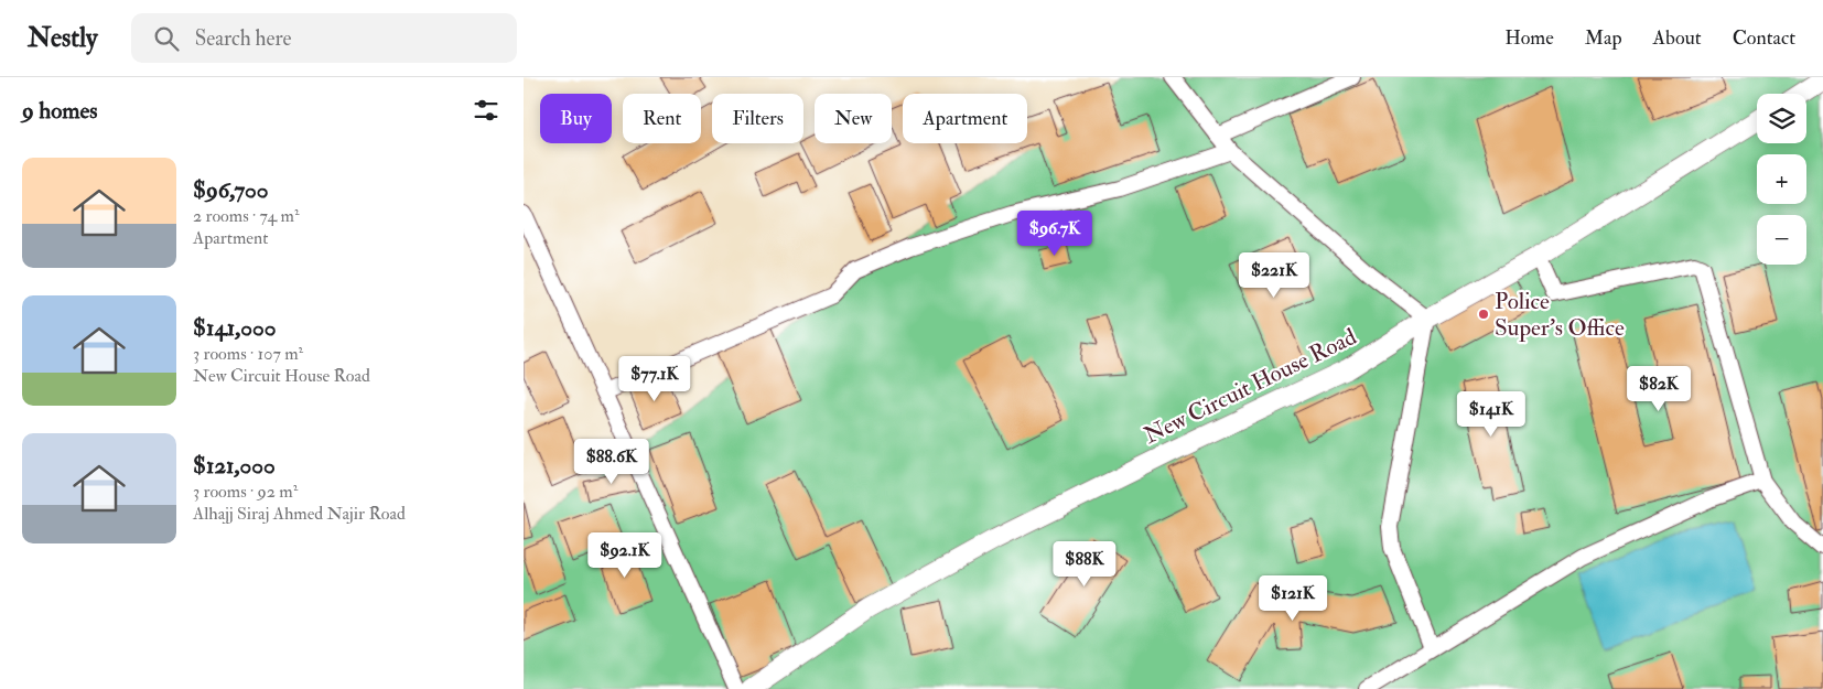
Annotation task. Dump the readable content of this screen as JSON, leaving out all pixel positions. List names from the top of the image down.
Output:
{
  "streets": {
    "street": ["New Circuit House Road"]
  },
  "places": ["Police Super's Office"],
  "page": {
    "header": "Nestly",
    "search": "Search here",
    "nav": [
      "Home",
      "Map",
      "About",
      "Contact"
    ],
    "heading": "9 homes",
    "map_buttons": ["+", "−"],
    "chip": [
      "Buy",
      "Rent",
      "Filters",
      "New",
      "Apartment"
    ],
    "list": [
      {
        "name": "$96,700",
        "note": "2 rooms · 74 m² · Apartment"
      },
      {
        "name": "$141,000",
        "note": "3 rooms · 107 m² · New Circuit House Road"
      },
      {
        "name": "$121,000",
        "note": "3 rooms · 92 m² · Alhajj Siraj Ahmed Najir Road"
      }
    ],
    "price": [
      "$96.7K",
      "$221K",
      "$77.1K",
      "$82K",
      "$141K",
      "$88.6K",
      "$92.1K",
      "$88K",
      "$121K"
    ]
  }
}
